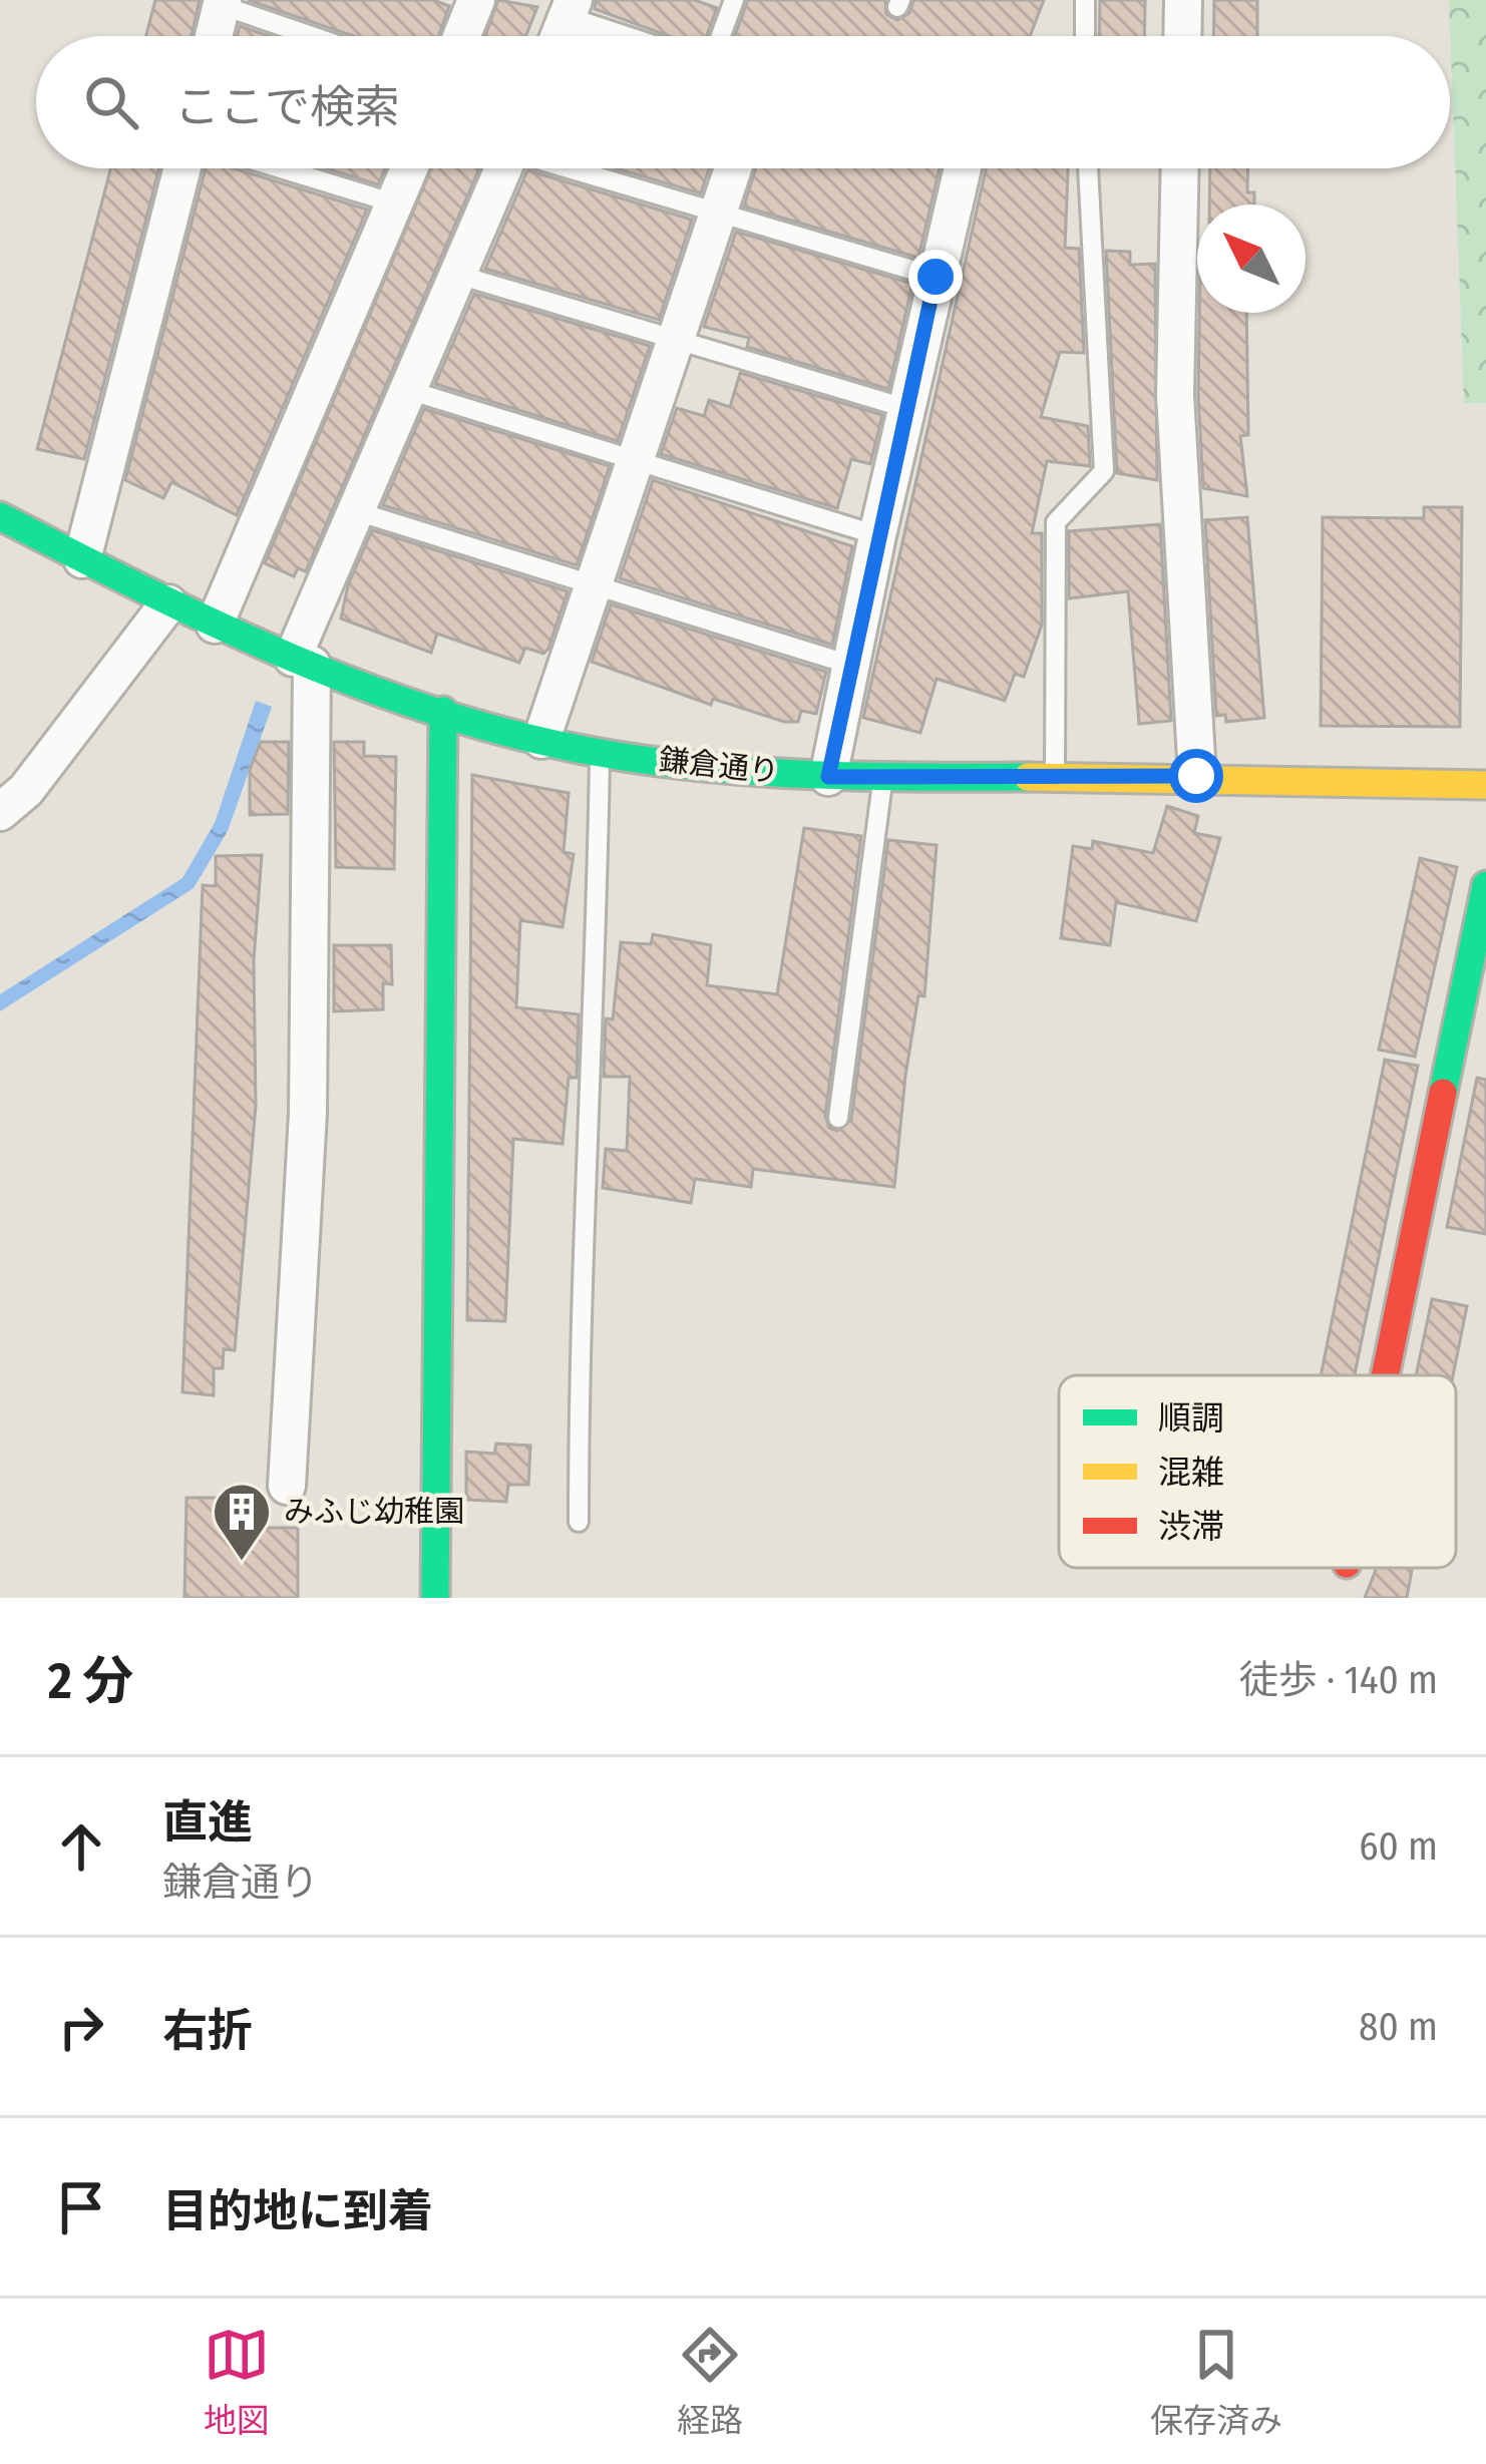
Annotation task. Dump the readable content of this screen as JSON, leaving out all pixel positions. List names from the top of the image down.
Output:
{
  "streets": {
    "street": ["鎌倉通り"]
  },
  "places": {
    "building": ["みふじ幼稚園"]
  },
  "legend": ["順調", "混雑", "渋滞"],
  "north": "top left",
  "page": {
    "search": "ここで検索",
    "heading": ["2 分", "徒歩 · 140 m"],
    "list": [
      ["直進", "鎌倉通り", "60 m"],
      ["右折", "80 m"],
      "目的地に到着"
    ],
    "nav": ["地図", "経路", "保存済み"]
  }
}
